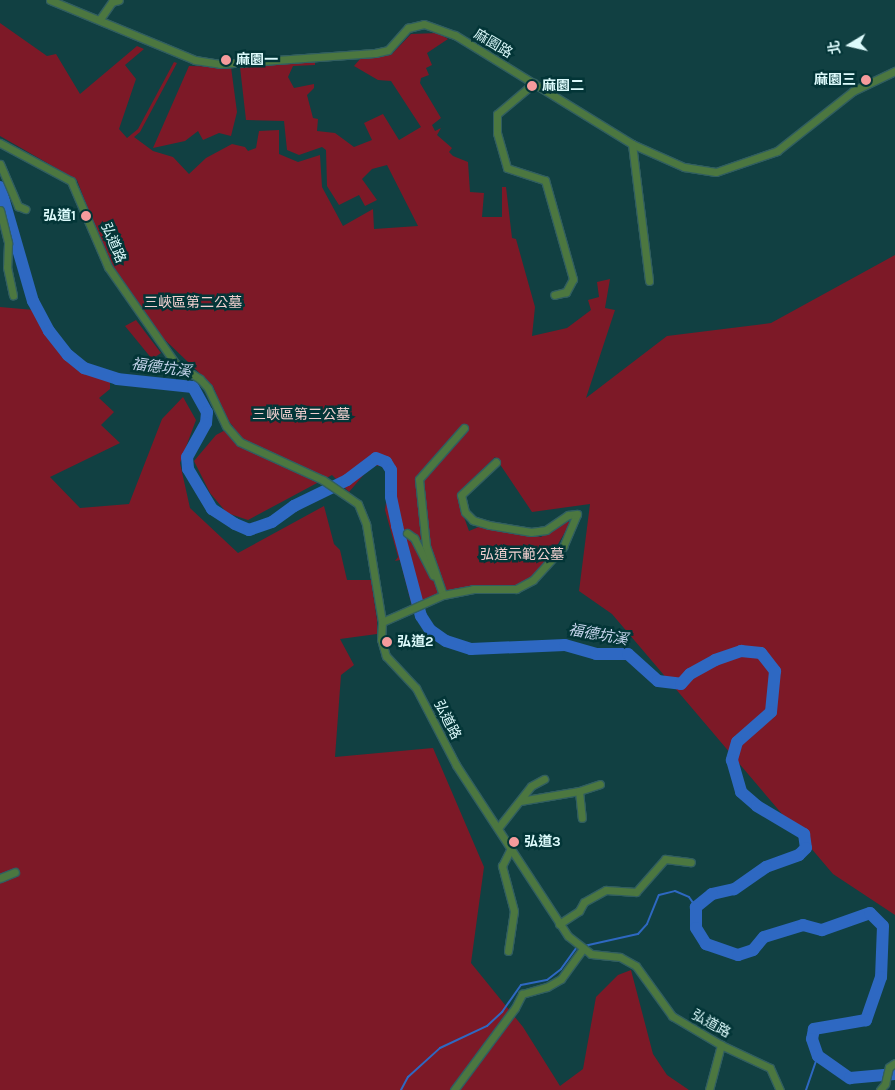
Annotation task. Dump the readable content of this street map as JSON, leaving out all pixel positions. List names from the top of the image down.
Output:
{
  "streets": {
    "street": ["麻園路", "弘道路"]
  },
  "water": ["福德坑溪"],
  "parks": ["三峽區第二公墓", "三峽區第三公墓", "弘道示範公墓"],
  "places": [
    "麻園一",
    "麻園三",
    "麻園二",
    "弘道1",
    "弘道2",
    "弘道3"
  ],
  "north": "left"
}
